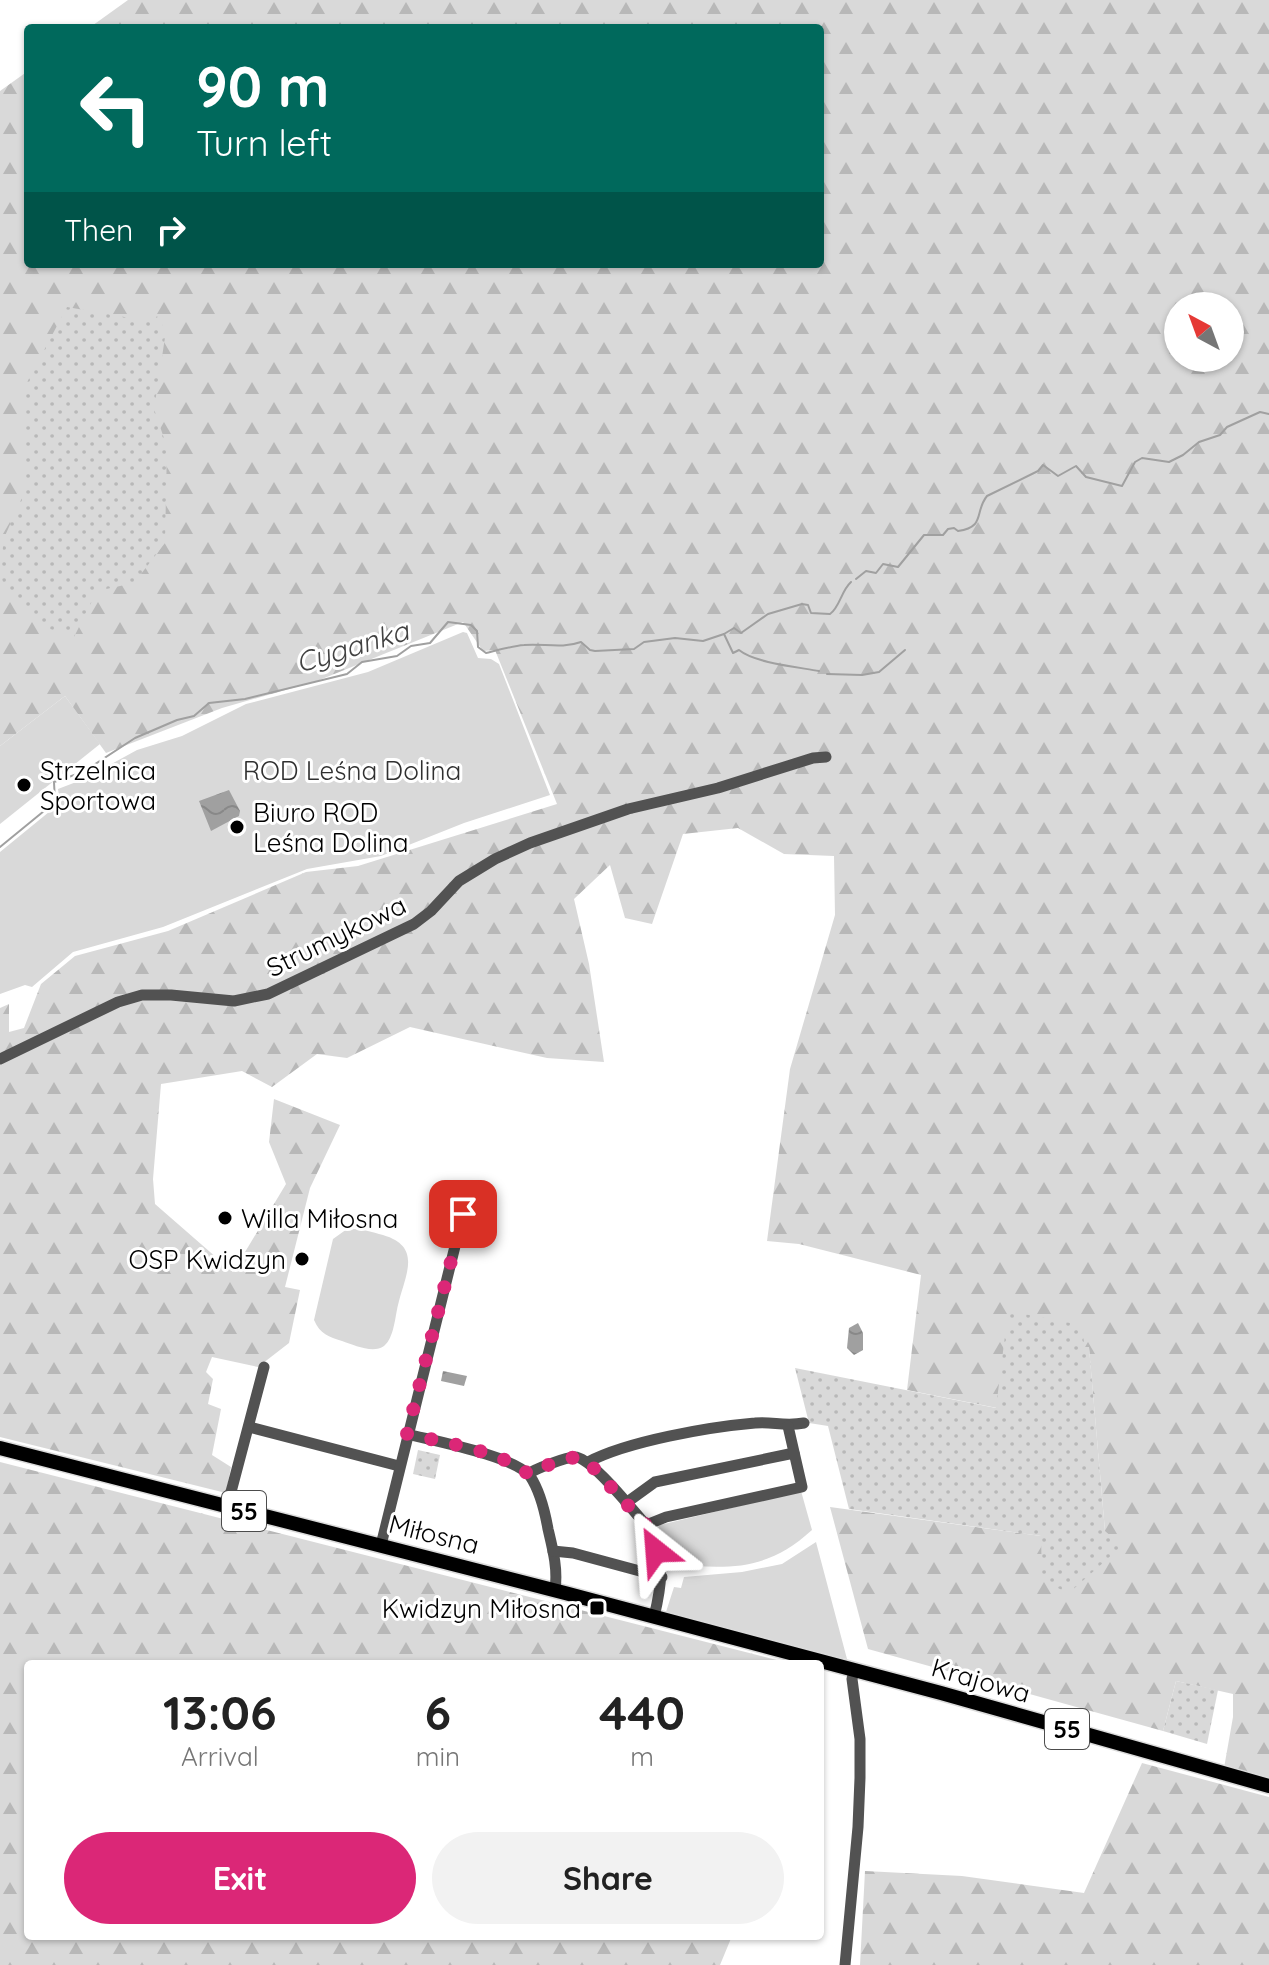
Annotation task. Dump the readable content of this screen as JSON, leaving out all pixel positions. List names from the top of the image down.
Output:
{
  "streets": {
    "main road": ["55", "Miłosna", "Krajowa"],
    "street": ["Strumykowa"]
  },
  "crossings": [
    ["Miłosna", "Krajowa"]
  ],
  "water": ["Cyganka"],
  "parks": ["ROD Leśna Dolina"],
  "places": {
    "other": [
      "Strzelnica Sportowa",
      "Biuro ROD Leśna Dolina",
      "Willa Miłosna",
      "OSP Kwidzyn"
    ],
    "transit": ["Kwidzyn Miłosna"]
  },
  "north": "top left",
  "page": {
    "turn": ["90 m", "Turn left"],
    "then": "Then",
    "eta": [
      "13:06",
      "Arrival",
      "6",
      "min",
      "440",
      "m"
    ],
    "buttons": ["Exit", "Share"]
  }
}
